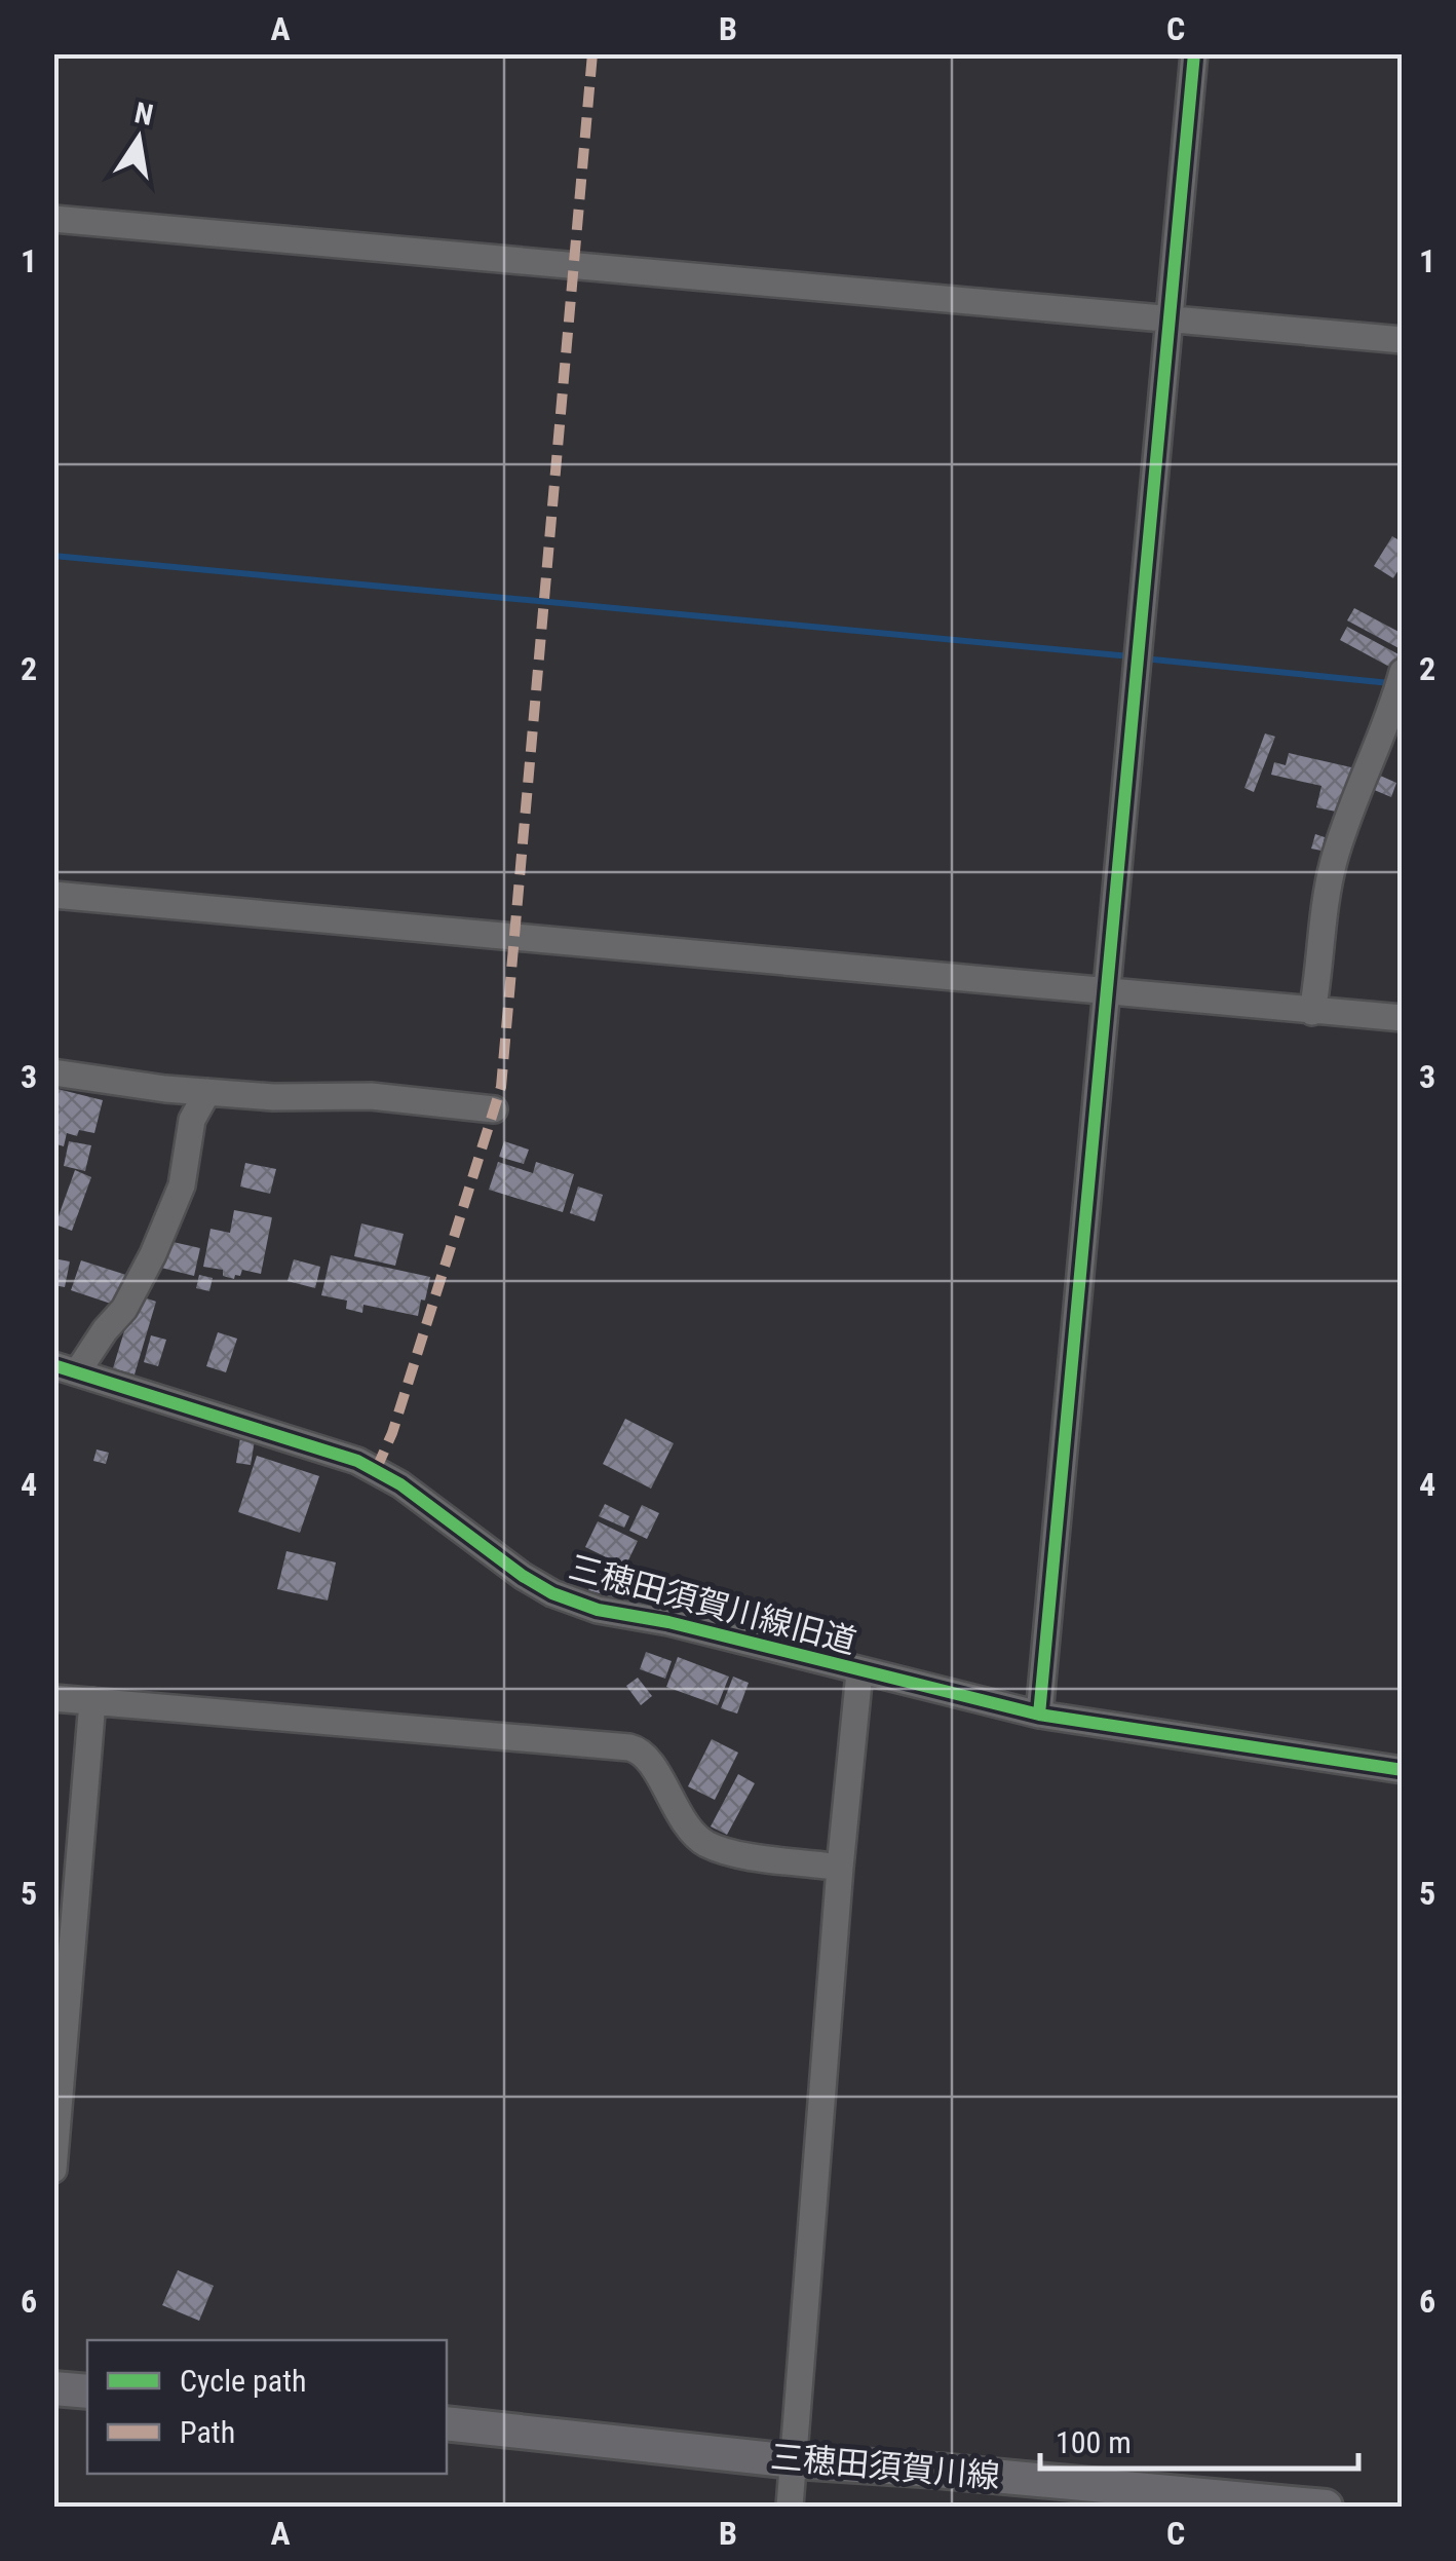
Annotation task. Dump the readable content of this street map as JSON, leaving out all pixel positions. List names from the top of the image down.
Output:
{
  "streets": {
    "main road": ["三穂田須賀川線"],
    "street": ["三穂田須賀川線旧道"]
  },
  "legend": ["Cycle path", "Path"],
  "scale_bar": "100 m",
  "north": "top",
  "grid": {
    "columns": ["A", "B", "C"],
    "rows": [
      "1",
      "2",
      "3",
      "4",
      "5",
      "6"
    ]
  }
}
